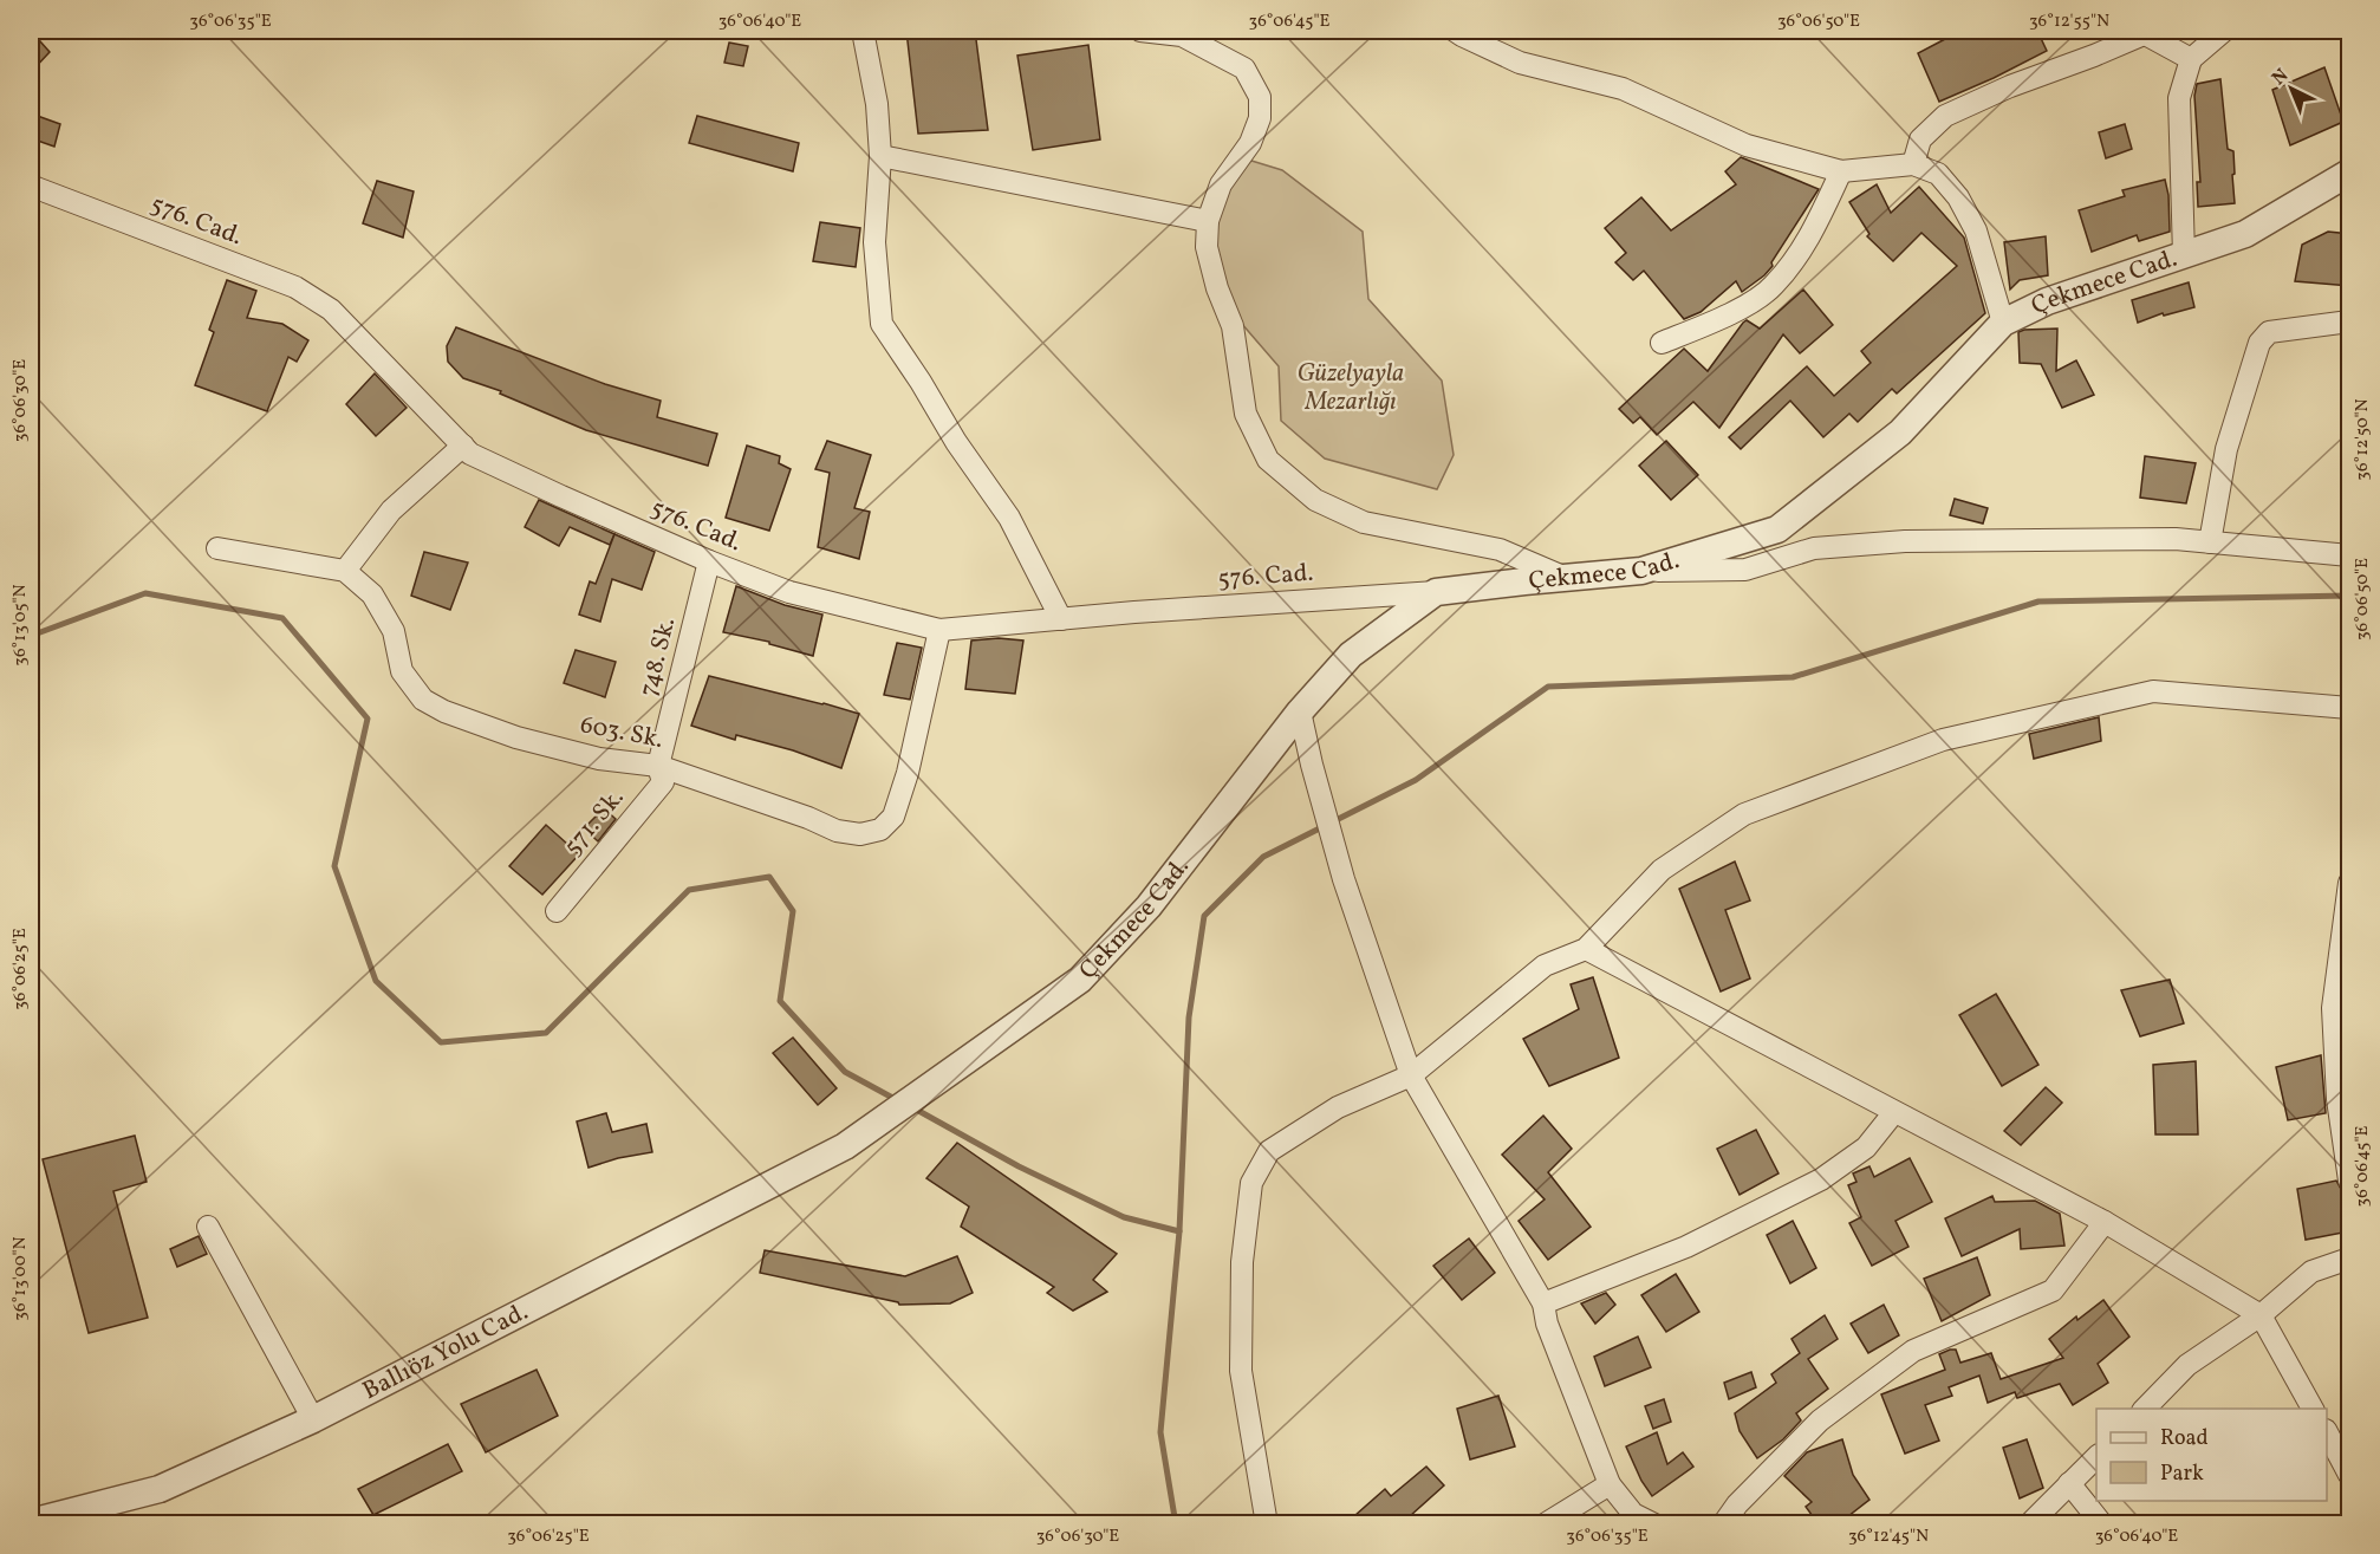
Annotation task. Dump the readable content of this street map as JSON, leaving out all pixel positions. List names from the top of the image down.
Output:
{
  "streets": {
    "street": [
      "576. Cad.",
      "Çekmece Cad.",
      "748. Sk.",
      "603. Sk.",
      "571. Sk.",
      "Ballıöz Yolu Cad."
    ]
  },
  "crossings": [
    ["576. Cad.", "Çekmece Cad."],
    ["576. Cad.", "748. Sk."],
    ["576. Cad.", "603. Sk."],
    ["Çekmece Cad.", "Ballıöz Yolu Cad."],
    ["748. Sk.", "603. Sk."],
    ["748. Sk.", "571. Sk."],
    ["603. Sk.", "571. Sk."]
  ],
  "parks": ["Güzelyayla Mezarlığı"],
  "legend": ["Road", "Park"],
  "north": "top left",
  "coordinates": [
    "36°06'35\"E",
    "36°06'40\"E",
    "36°06'45\"E",
    "36°06'50\"E",
    "36°12'55\"N",
    "36°06'30\"E",
    "36°12'50\"N",
    "36°13'05\"N",
    "36°06'25\"E",
    "36°13'00\"N",
    "36°12'45\"N"
  ]
}
